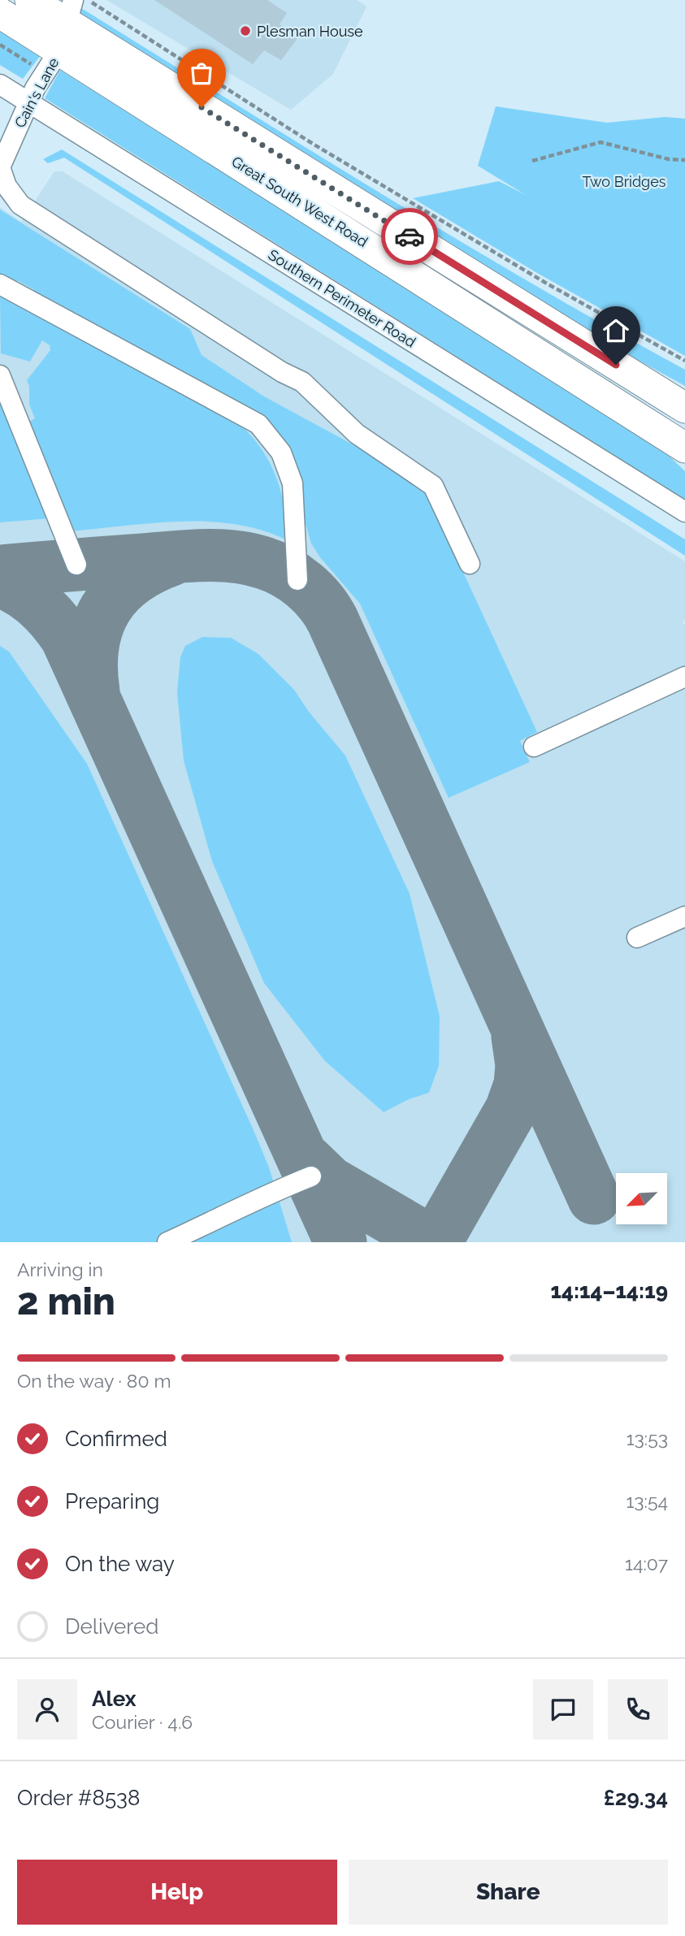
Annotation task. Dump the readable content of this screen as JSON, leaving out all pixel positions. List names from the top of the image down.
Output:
{
  "streets": {
    "highway": ["Great South West Road"],
    "street": ["Cain's Lane", "Southern Perimeter Road"]
  },
  "crossings": [
    ["Cain's Lane", "Great South West Road"],
    ["Cain's Lane", "Southern Perimeter Road"]
  ],
  "parks": ["Two Bridges"],
  "places": ["Plesman House"],
  "north": "bottom left",
  "page": {
    "heading": ["2 min", "Arriving in", "14:14–14:19"],
    "panel": [
      "Alex",
      "Courier · 4.6",
      "Order #8538",
      "£29.34"
    ],
    "bar": "On the way · 80 m",
    "list": [
      ["Confirmed", "13:53"],
      ["Preparing", "13:54"],
      ["On the way", "14:07"],
      "Delivered"
    ],
    "buttons": ["Help", "Share"]
  }
}
